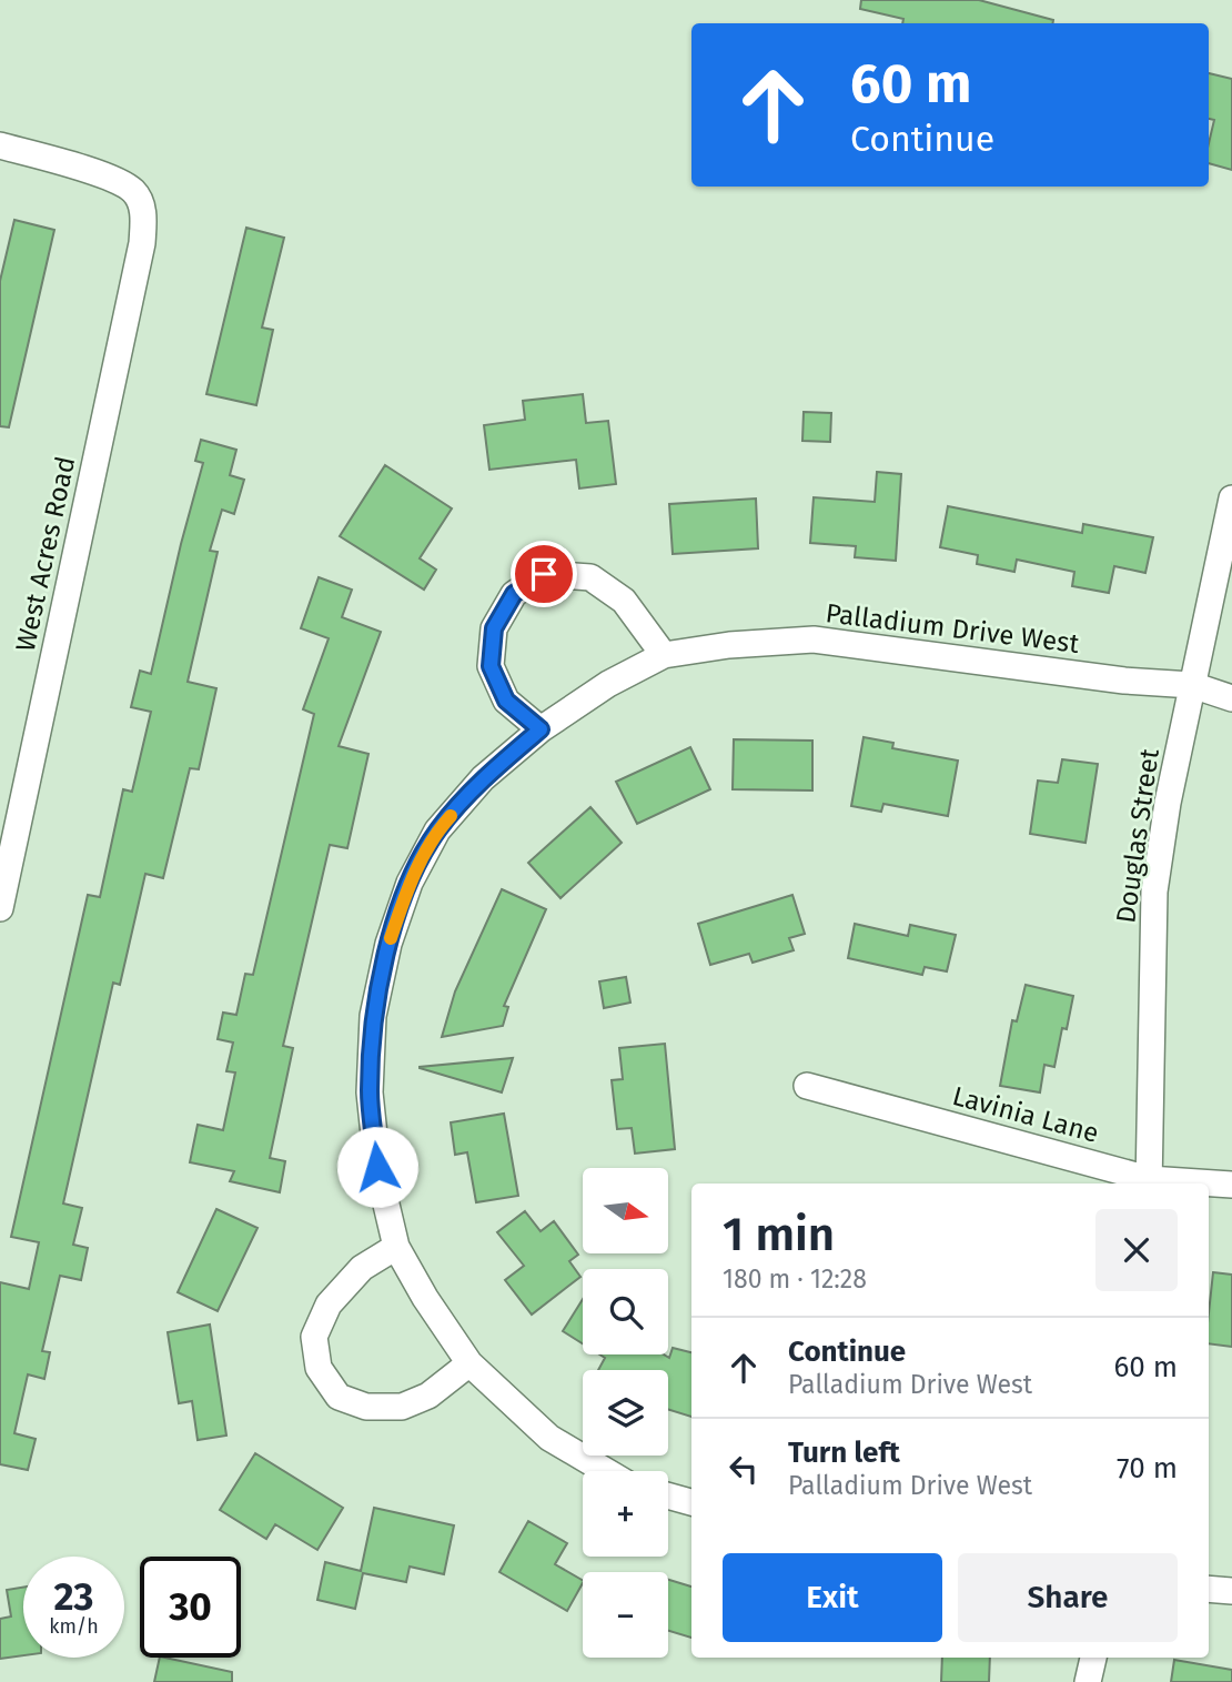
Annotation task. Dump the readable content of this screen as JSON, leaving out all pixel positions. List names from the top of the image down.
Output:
{
  "streets": {
    "street": [
      "West Acres Road",
      "Palladium Drive West",
      "Douglas Street",
      "Lavinia Lane"
    ]
  },
  "crossings": [
    ["Palladium Drive West", "Douglas Street"],
    ["Douglas Street", "Lavinia Lane"]
  ],
  "north": "right",
  "page": {
    "turn": ["60 m", "Continue"],
    "map_buttons": ["+", "−"],
    "heading": ["1 min", "180 m · 12:28"],
    "list": [
      {
        "name": "Continue",
        "note": "Palladium Drive West",
        "value": "60 m"
      },
      {
        "name": "Turn left",
        "note": "Palladium Drive West",
        "value": "70 m"
      }
    ],
    "buttons": ["Exit", "Share"],
    "speed": "23 km/h",
    "limit": "30"
  }
}
